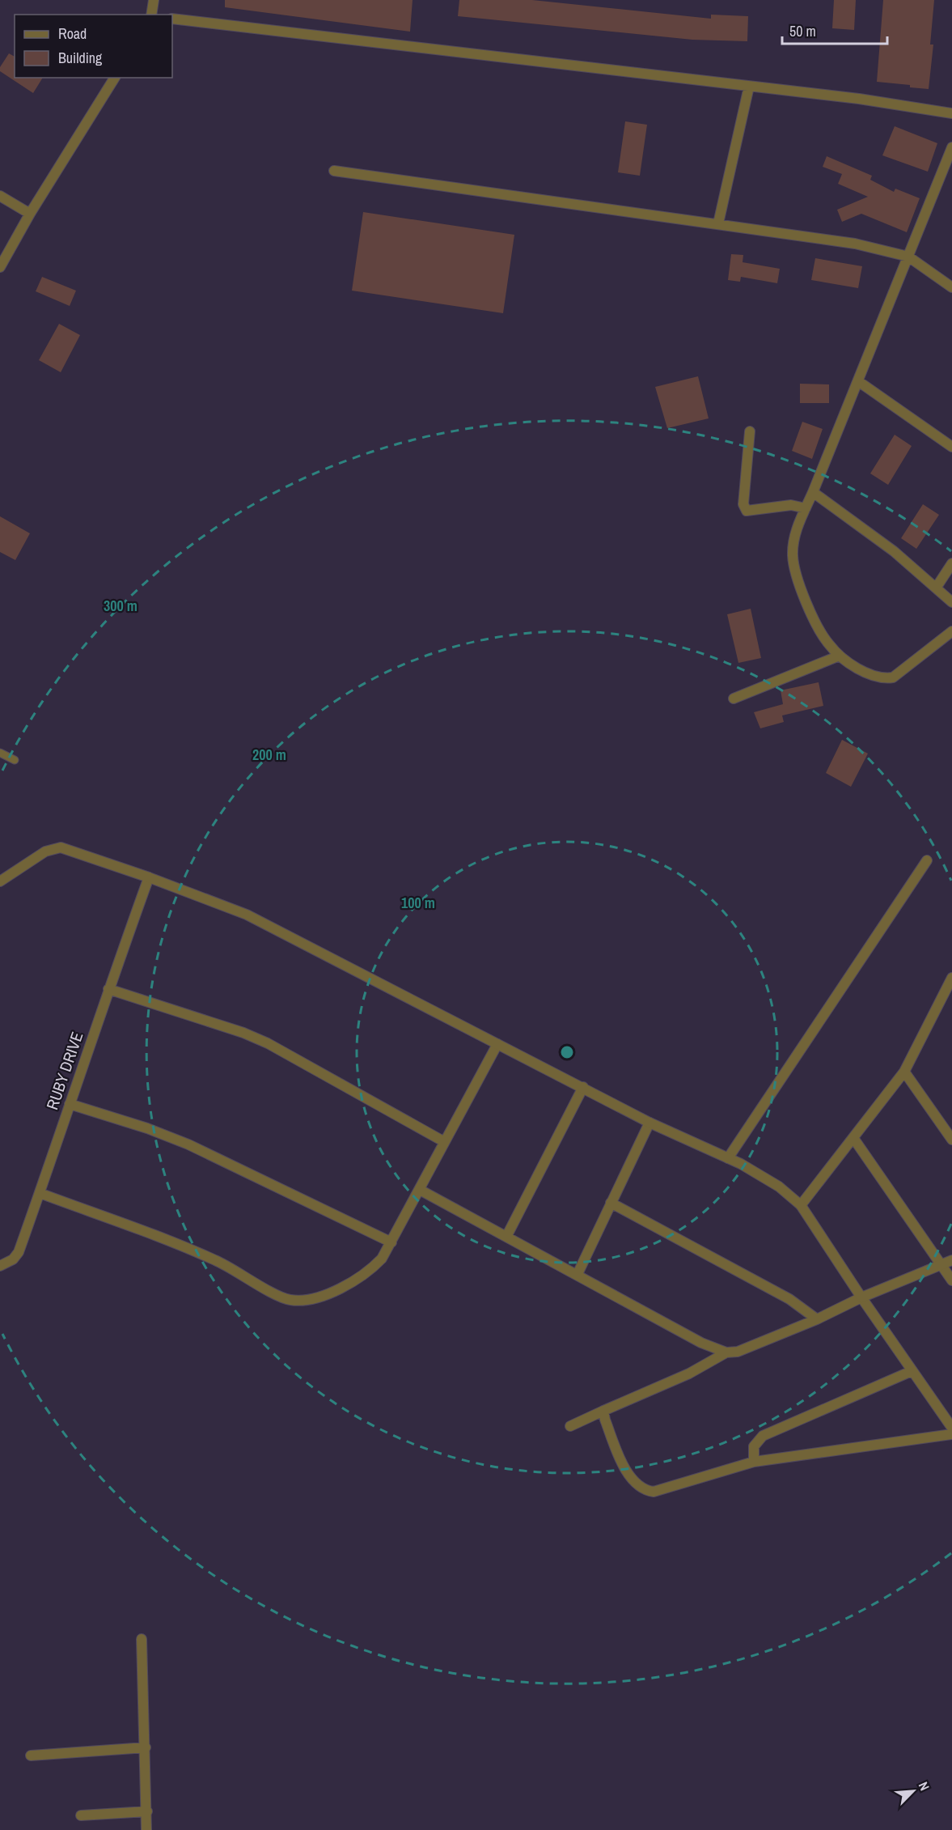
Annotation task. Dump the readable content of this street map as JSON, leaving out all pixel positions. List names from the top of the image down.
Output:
{
  "streets": {
    "street": ["RUBY DRIVE"]
  },
  "legend": ["Road", "Building"],
  "scale_bar": "50 m",
  "north": "top right",
  "rings": ["300 m", "200 m", "100 m"]
}
